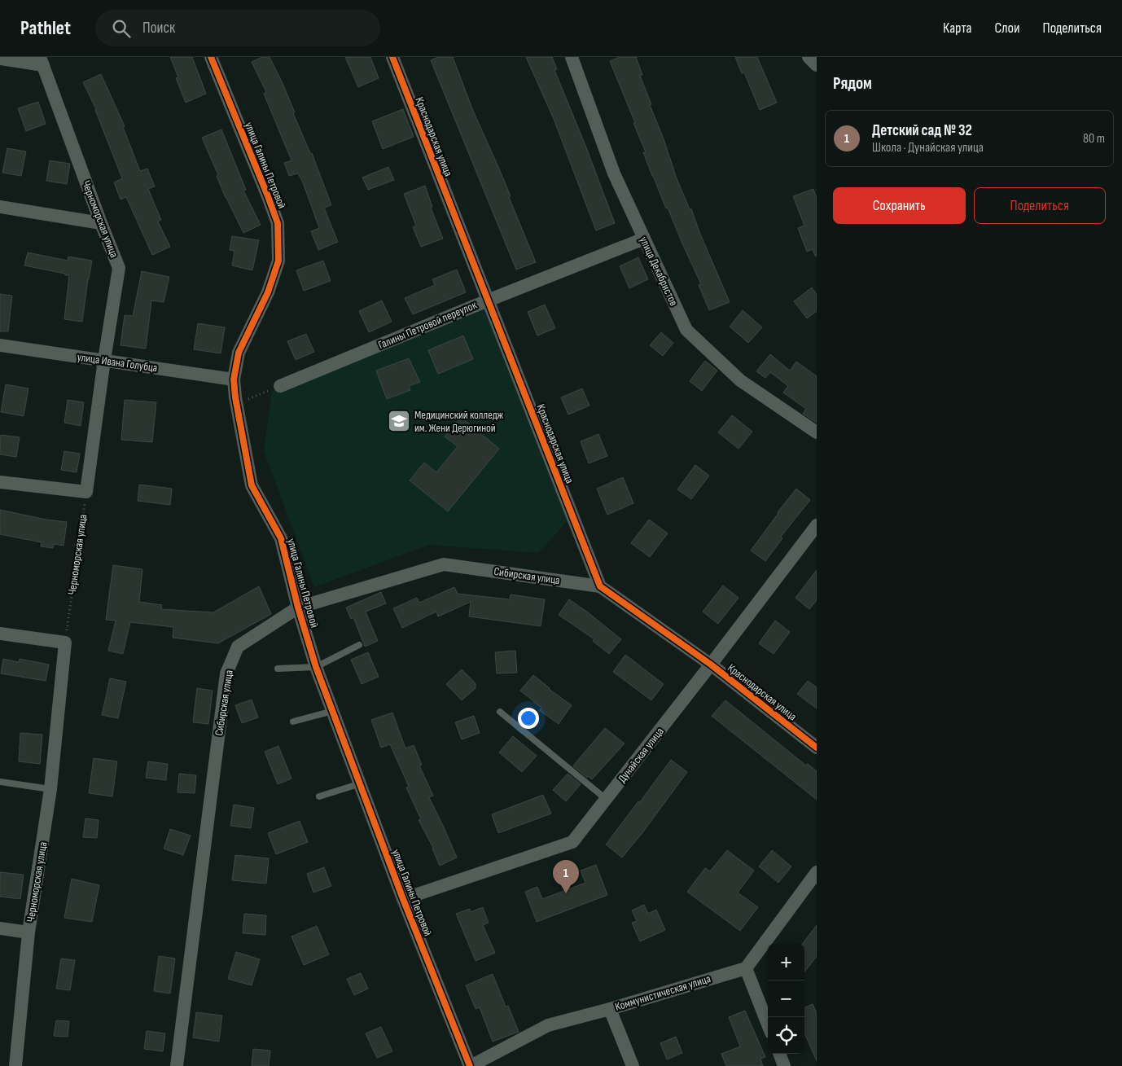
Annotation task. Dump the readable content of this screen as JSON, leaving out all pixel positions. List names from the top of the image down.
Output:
{
  "streets": {
    "street": [
      "Краснодарская улица",
      "улица Галины Петровой",
      "Черноморская улица",
      "улица Декабристов",
      "Галины Петровой переулок",
      "улица Ивана Голубца",
      "Сибирская улица",
      "Дунайская улица",
      "Коммунистическая улица"
    ]
  },
  "crossings": [
    ["Краснодарская улица", "Галины Петровой переулок"],
    ["Краснодарская улица", "Сибирская улица"],
    ["Краснодарская улица", "Дунайская улица"],
    ["улица Галины Петровой", "улица Ивана Голубца"],
    ["улица Галины Петровой", "Сибирская улица"],
    ["улица Галины Петровой", "Дунайская улица"],
    ["улица Галины Петровой", "Коммунистическая улица"],
    ["Черноморская улица", "улица Ивана Голубца"],
    ["улица Декабристов", "Галины Петровой переулок"]
  ],
  "places": {
    "school or university": ["Медицинский колледж им. Жени Дерюгиной"]
  },
  "page": {
    "header": "Pathlet",
    "search": "Поиск",
    "nav": ["Карта", "Слои", "Поделиться"],
    "heading": "Рядом",
    "list": [
      {
        "mark": "1",
        "name": "Детский сад № 32",
        "note": "Школа · Дунайская улица",
        "value": "80 m"
      }
    ],
    "buttons": ["Сохранить", "Поделиться"],
    "pins": "1",
    "map_buttons": ["+", "−"]
  }
}
